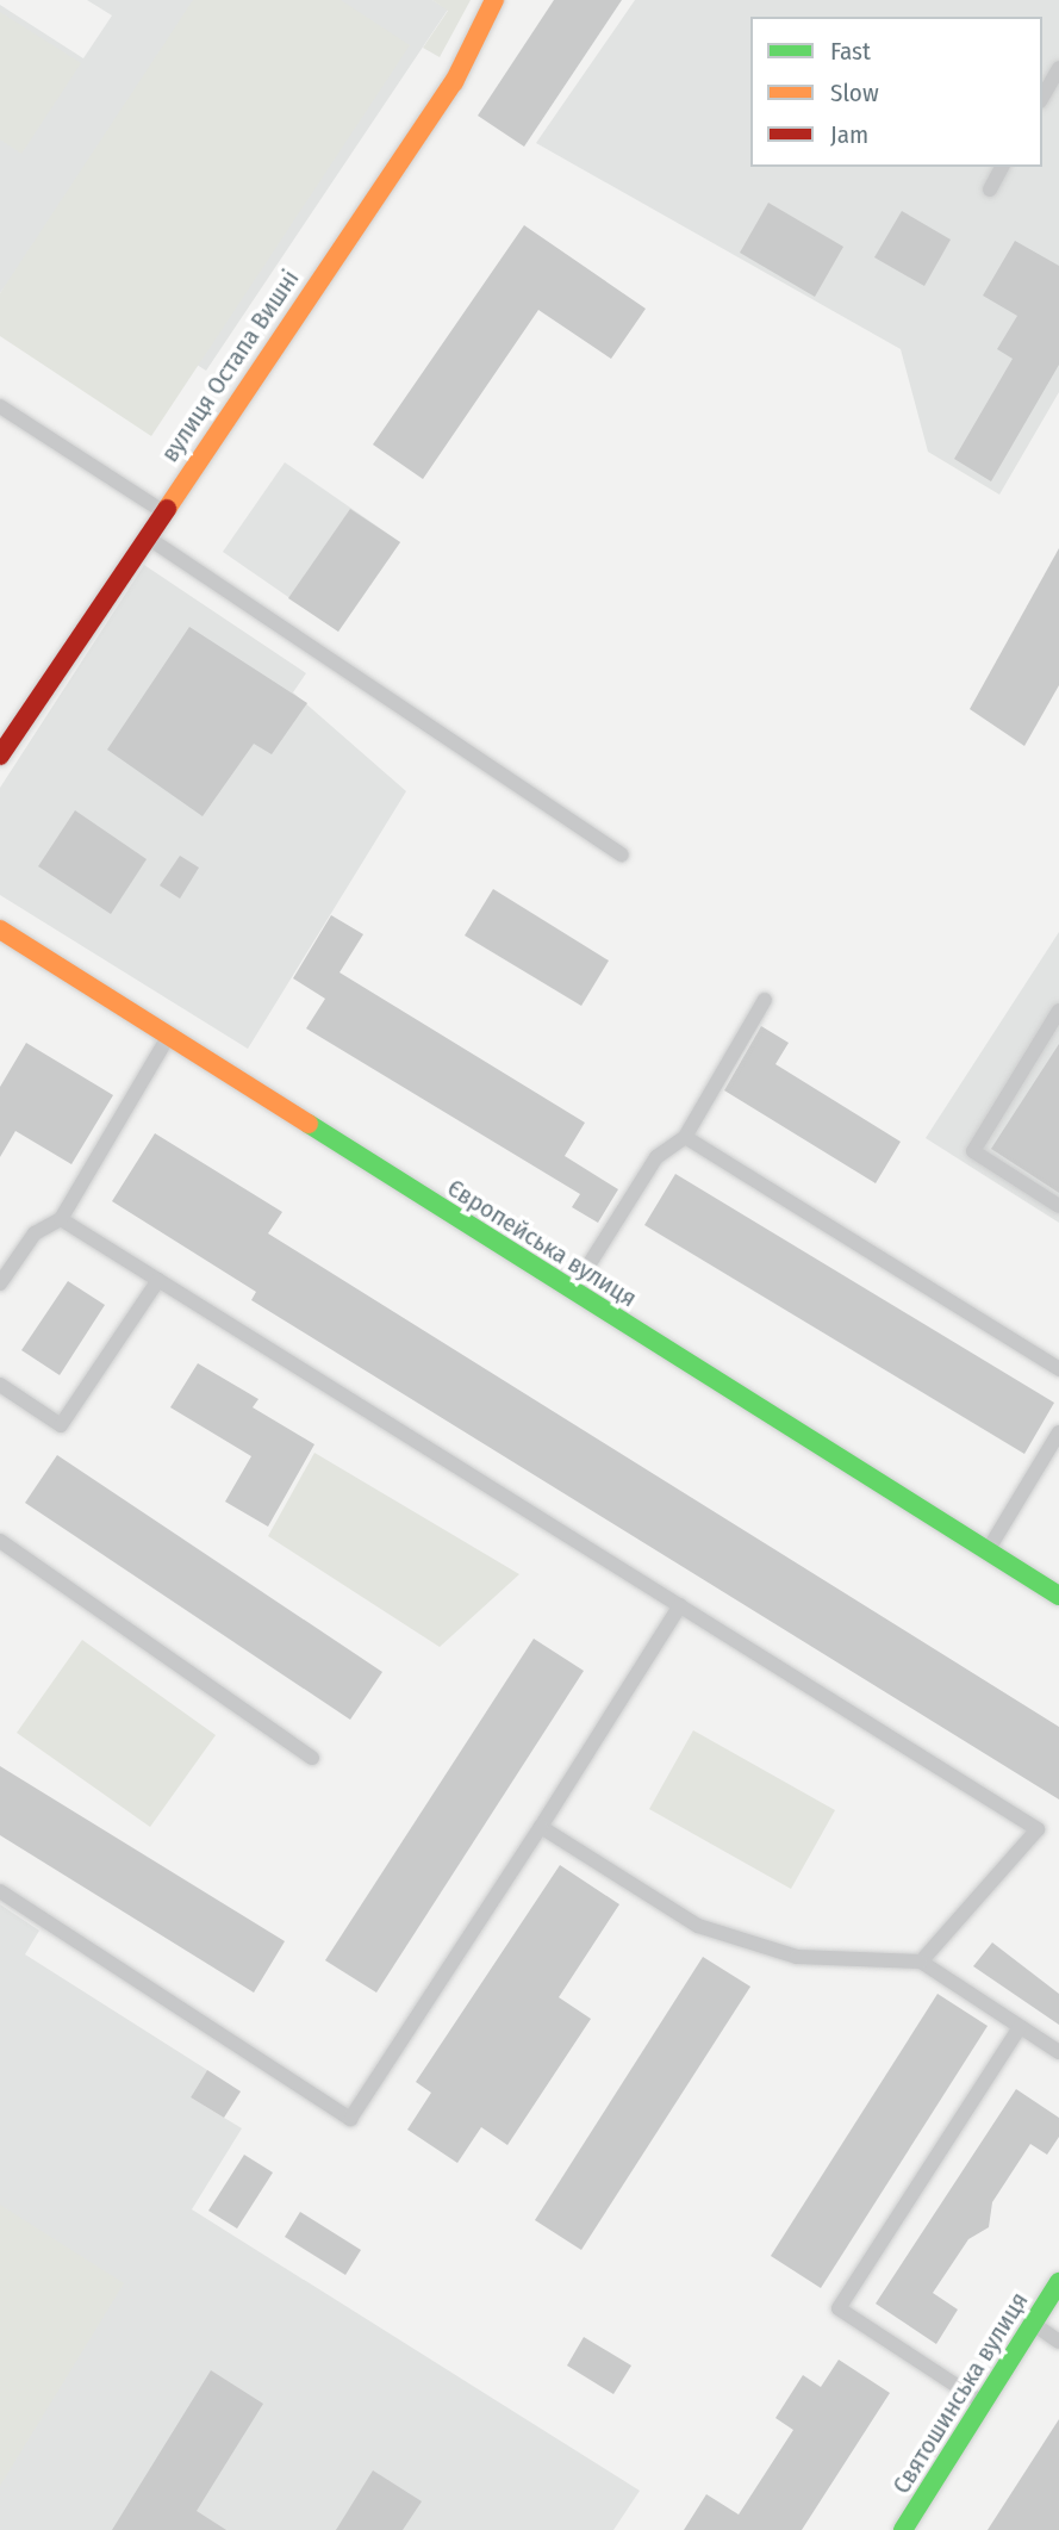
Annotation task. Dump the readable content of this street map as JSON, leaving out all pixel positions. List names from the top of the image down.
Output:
{
  "streets": {
    "street": ["вулиця Остапа Вишні", "Європейська вулиця", "Святошинська вулиця"]
  },
  "legend": ["Fast", "Slow", "Jam"]
}
